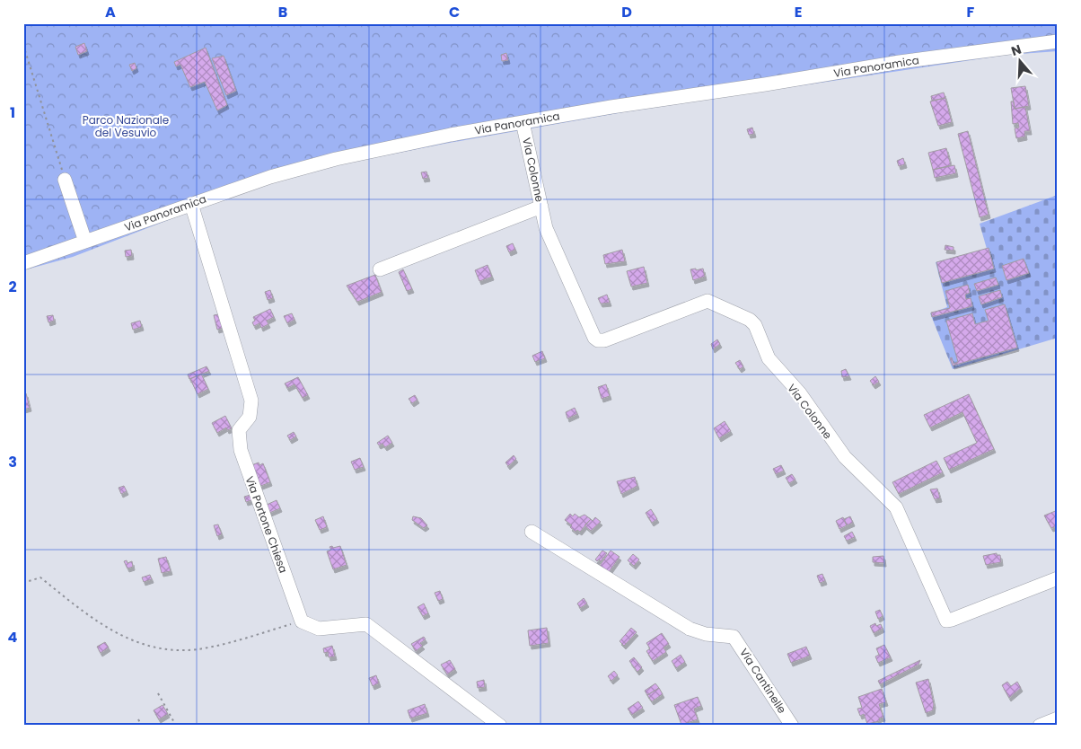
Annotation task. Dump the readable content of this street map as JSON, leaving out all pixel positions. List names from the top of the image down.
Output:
{
  "streets": {
    "street": [
      "Via Panoramica",
      "Via Colonne",
      "Via Portone Chiesa",
      "Via Cantinelle"
    ]
  },
  "crossings": [
    ["Via Panoramica", "Via Colonne"],
    ["Via Panoramica", "Via Portone Chiesa"]
  ],
  "parks": ["Parco Nazionale del Vesuvio"],
  "north": "top",
  "grid": {
    "columns": [
      "A",
      "B",
      "C",
      "D",
      "E",
      "F"
    ],
    "rows": [
      "1",
      "2",
      "3",
      "4"
    ]
  }
}
